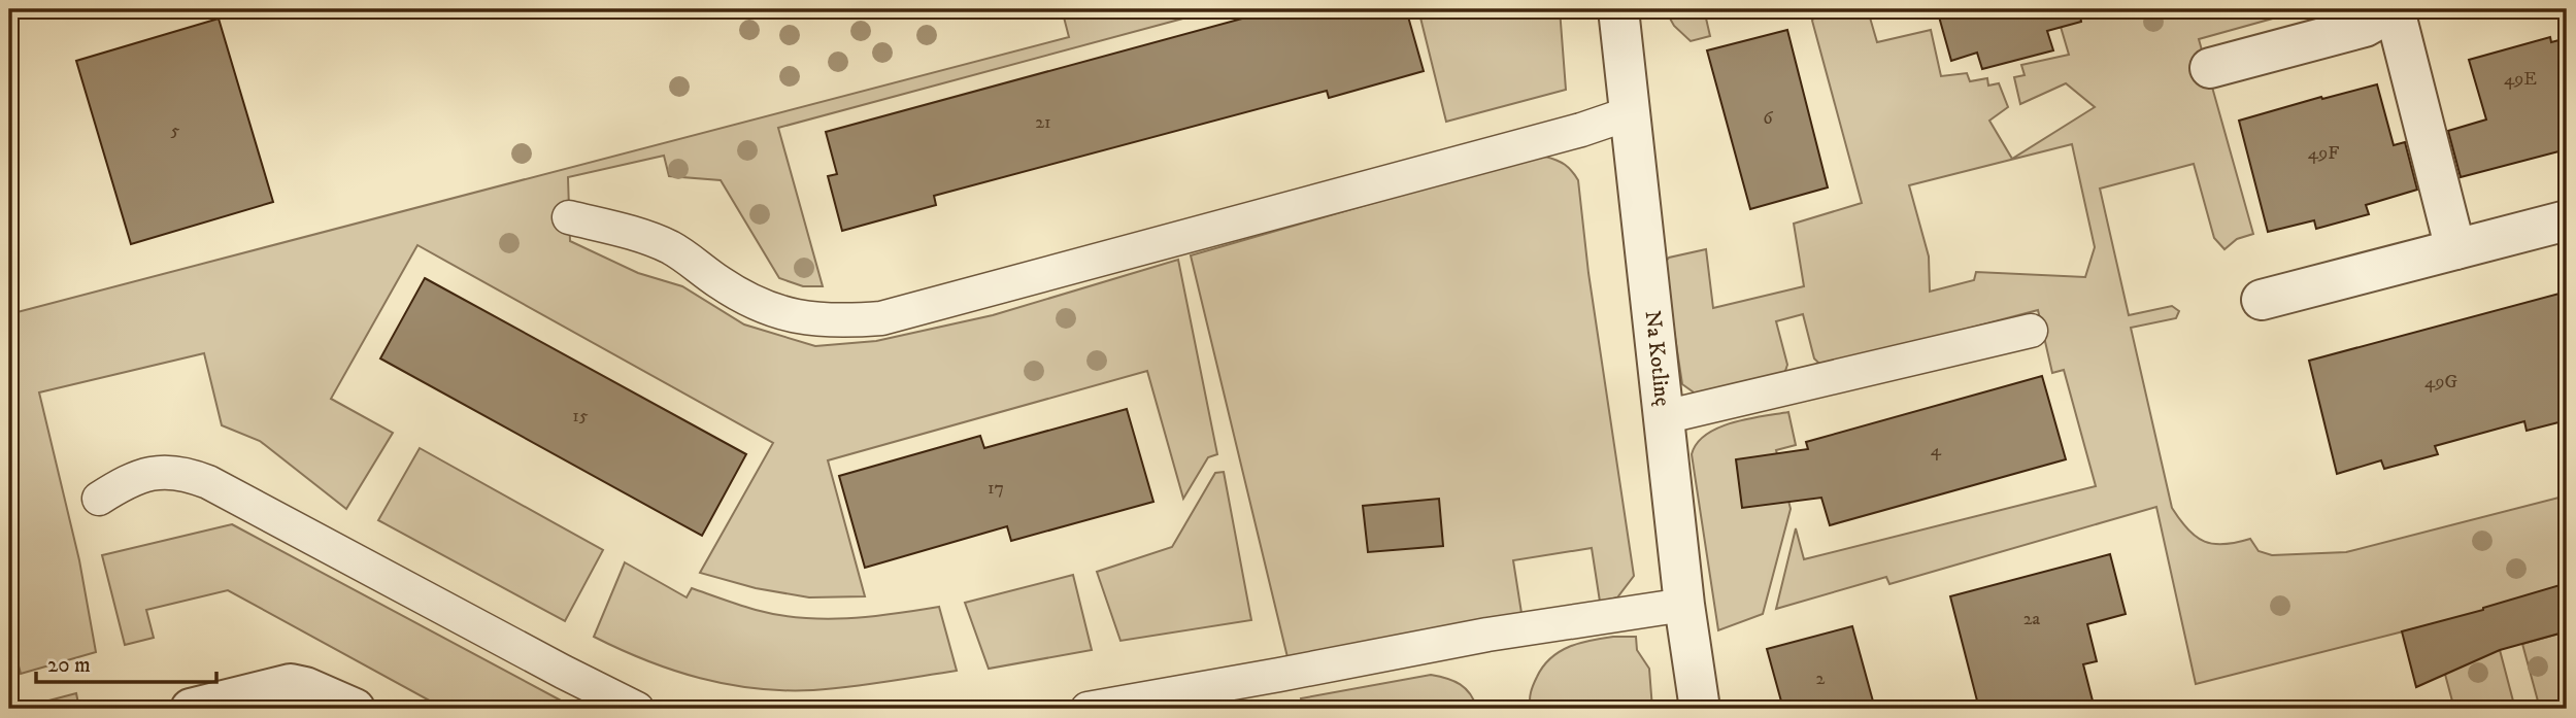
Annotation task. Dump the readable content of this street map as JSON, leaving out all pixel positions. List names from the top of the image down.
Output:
{
  "streets": {
    "street": ["Na Kotlinę"]
  },
  "house_numbers": [
    "49E",
    "6",
    "21",
    "5",
    "49F",
    "49G",
    "15",
    "4",
    "17",
    "2a",
    "2"
  ],
  "scale_bar": "20 m"
}
